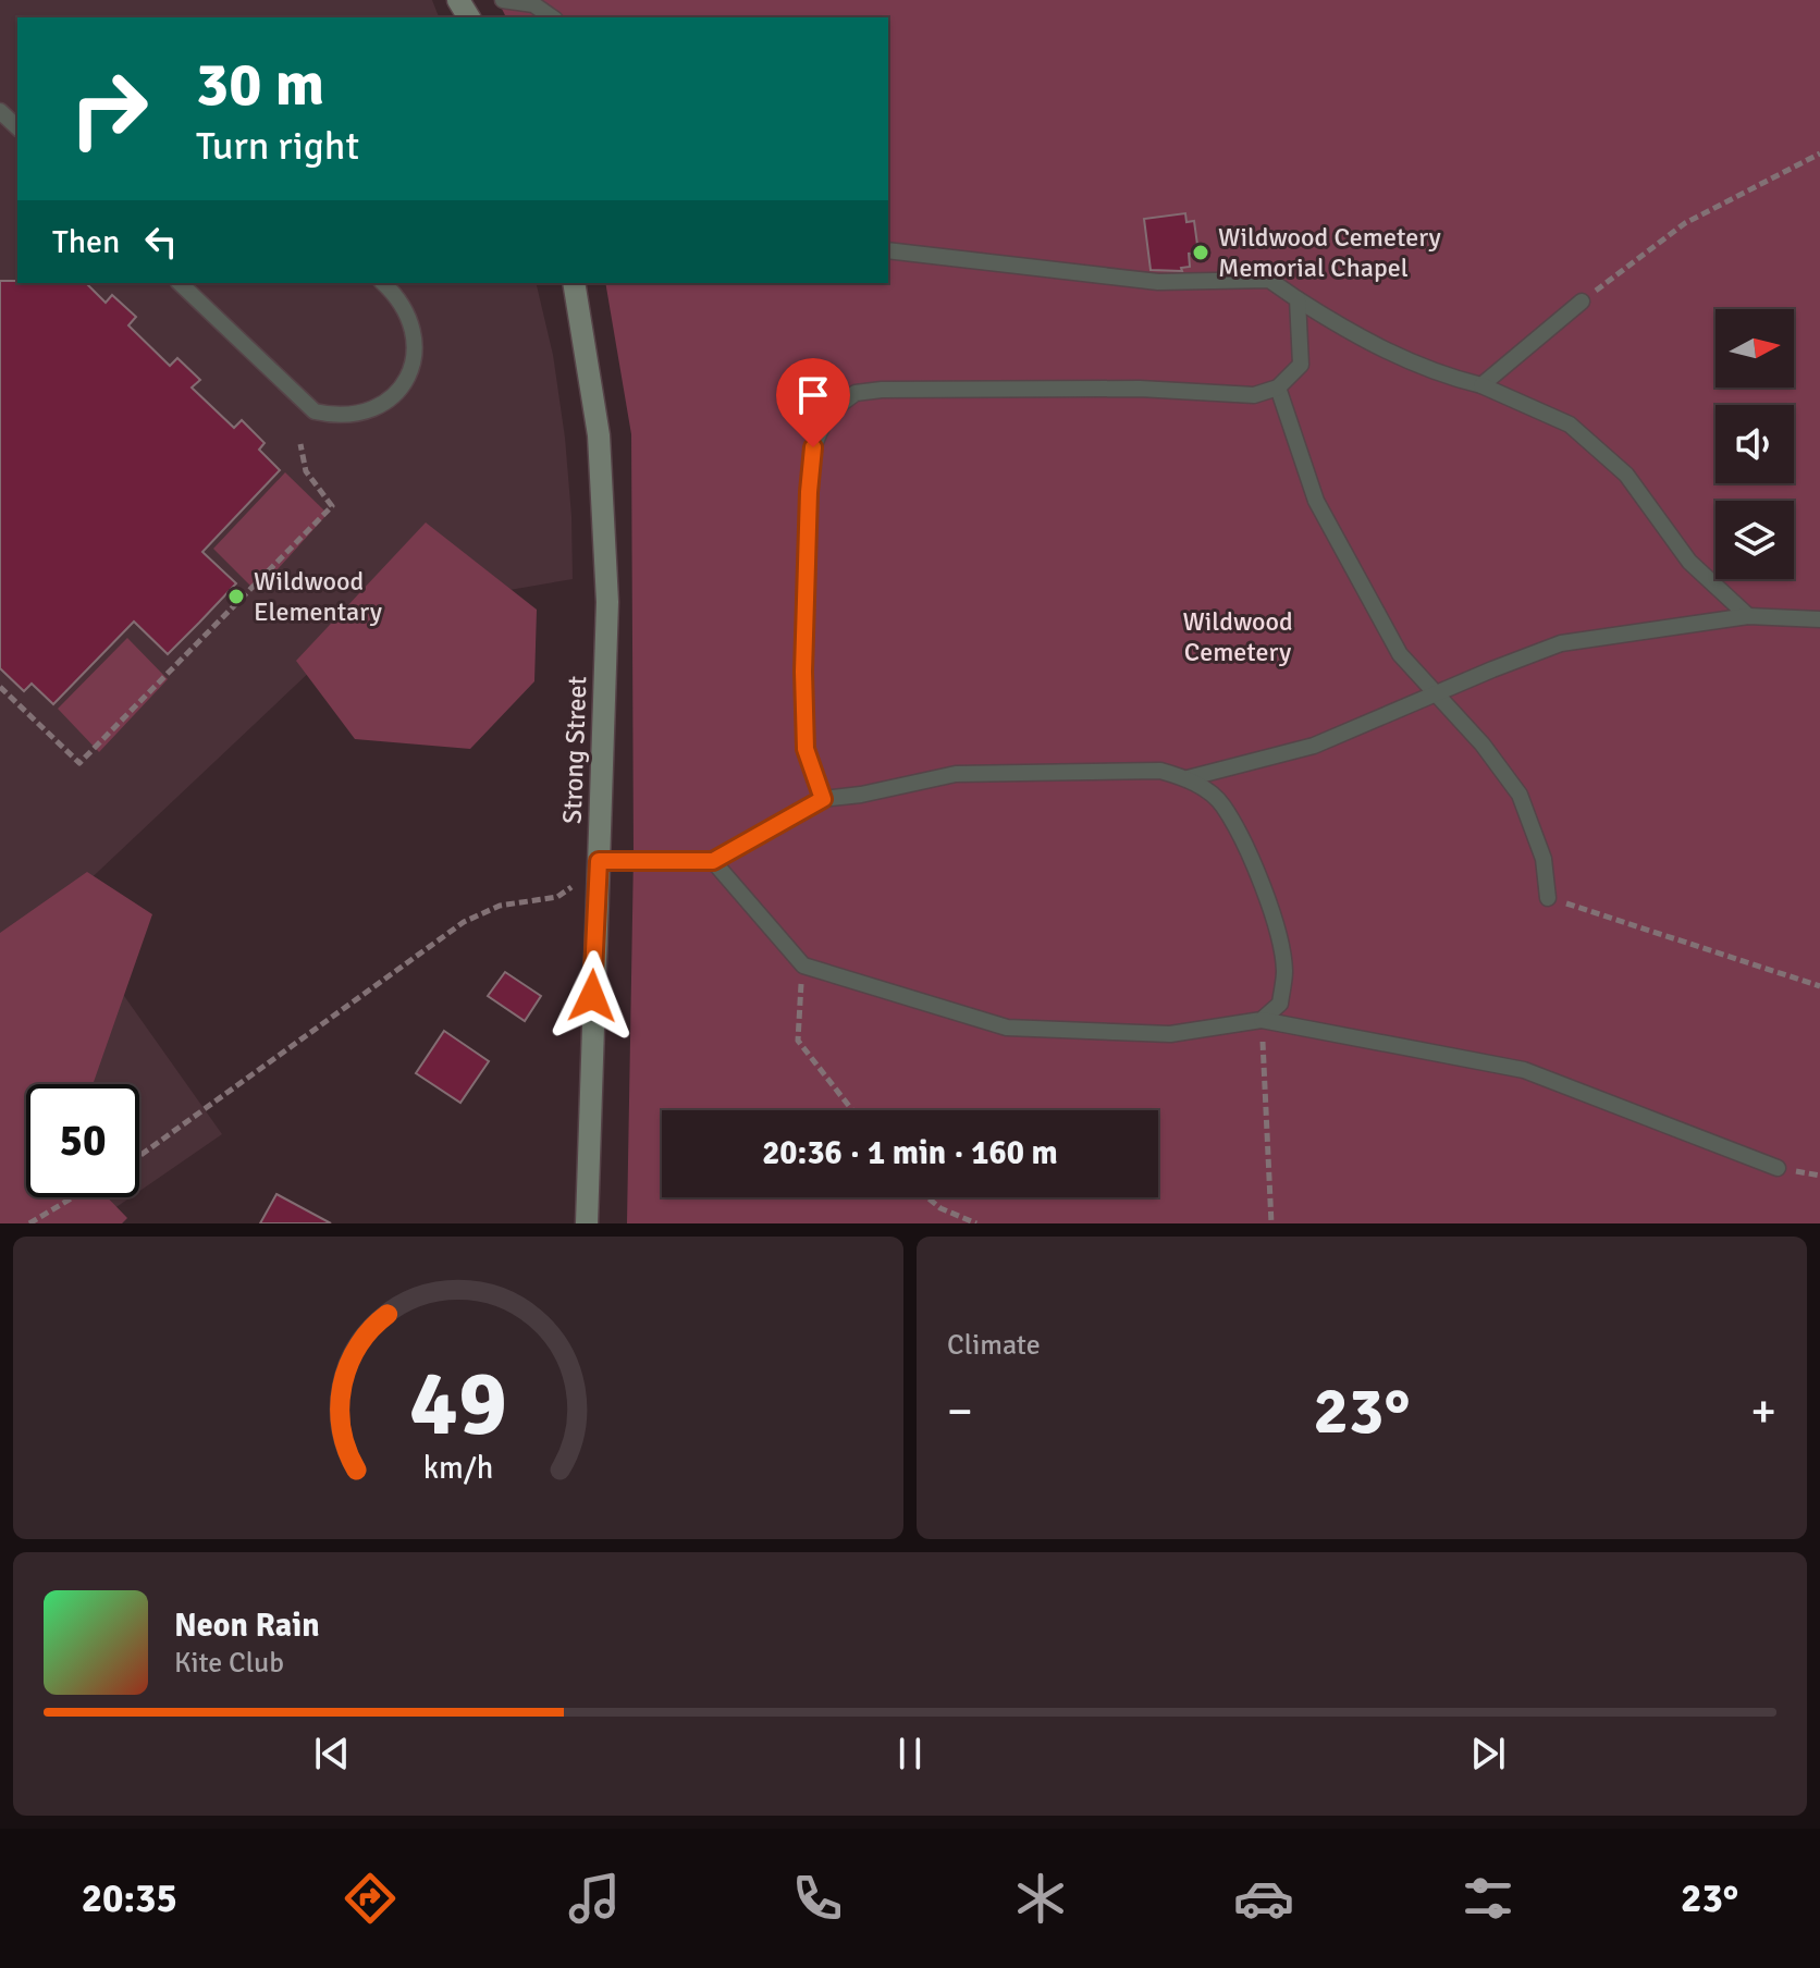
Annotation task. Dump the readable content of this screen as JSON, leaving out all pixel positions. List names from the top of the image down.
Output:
{
  "streets": {
    "main road": ["Strong Street"]
  },
  "parks": ["Wildwood Cemetery"],
  "places": ["Wildwood Cemetery Memorial Chapel", "Wildwood Elementary"],
  "north": "right",
  "page": {
    "turn": ["30 m", "Turn right"],
    "then": "Then",
    "limit": "50",
    "trip": "20:36 · 1 min · 160 m",
    "tile": "Climate",
    "heat": ["−", "23°", "+"],
    "song": ["Neon Rain", "Kite Club"],
    "tabs": ["20:35", "23°"],
    "gauge": ["49", "km/h"]
  }
}
